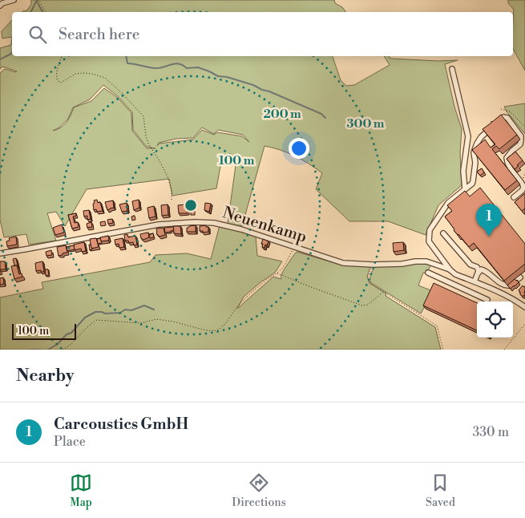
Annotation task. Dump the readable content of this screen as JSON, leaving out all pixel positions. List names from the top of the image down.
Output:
{
  "streets": {
    "street": ["Neuenkamp"]
  },
  "scale_bar": "100 m",
  "page": {
    "search": "Search here",
    "pins": "1",
    "scale": "100 m",
    "heading": "Nearby",
    "list": [
      {
        "mark": "1",
        "name": "Carcoustics GmbH",
        "note": "Place",
        "value": "330 m"
      }
    ],
    "nav": ["Map", "Directions", "Saved"]
  },
  "rings": ["200 m", "300 m", "100 m"]
}
